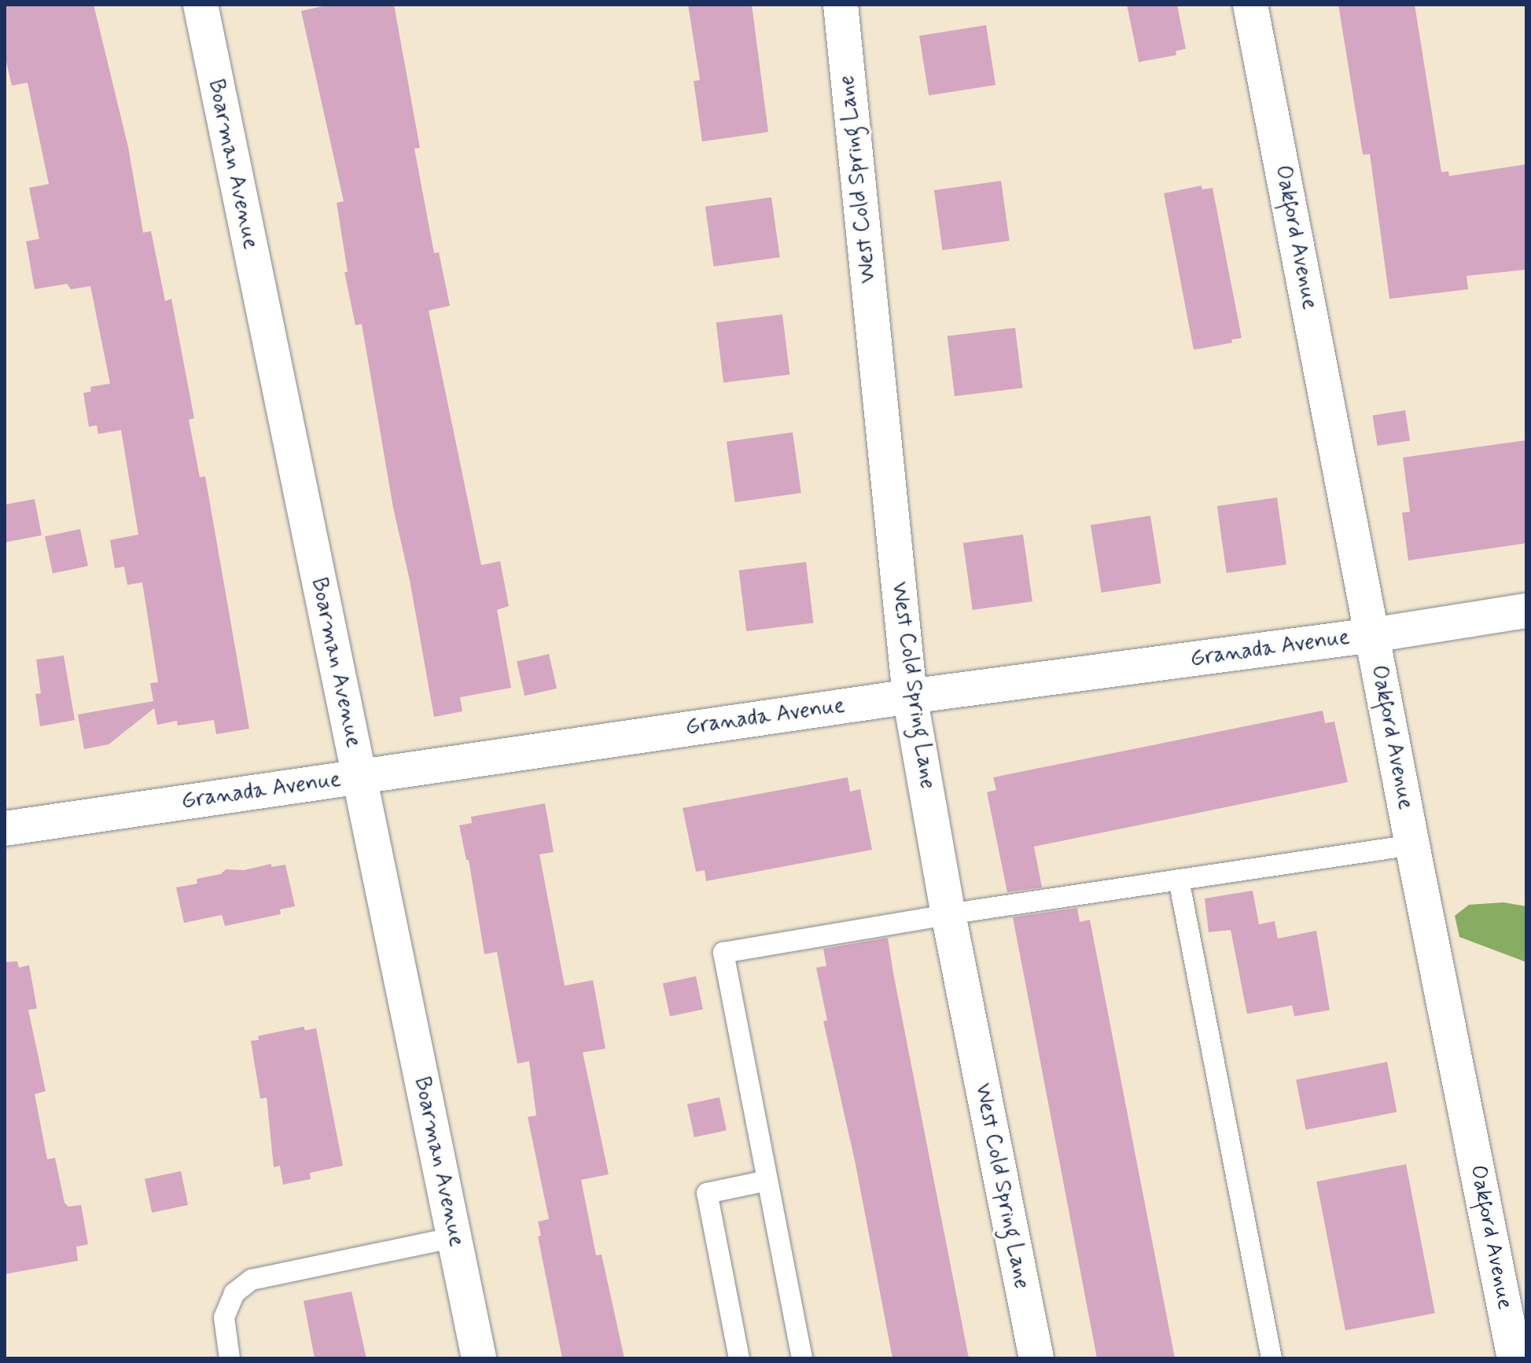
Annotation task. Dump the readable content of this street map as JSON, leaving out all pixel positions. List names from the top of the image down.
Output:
{
  "streets": {
    "street": [
      "Boarman Avenue",
      "West Cold Spring Lane",
      "Oakford Avenue",
      "Granada Avenue"
    ]
  },
  "crossings": [
    ["Boarman Avenue", "Granada Avenue"],
    ["West Cold Spring Lane", "Granada Avenue"],
    ["Oakford Avenue", "Granada Avenue"]
  ]
}
